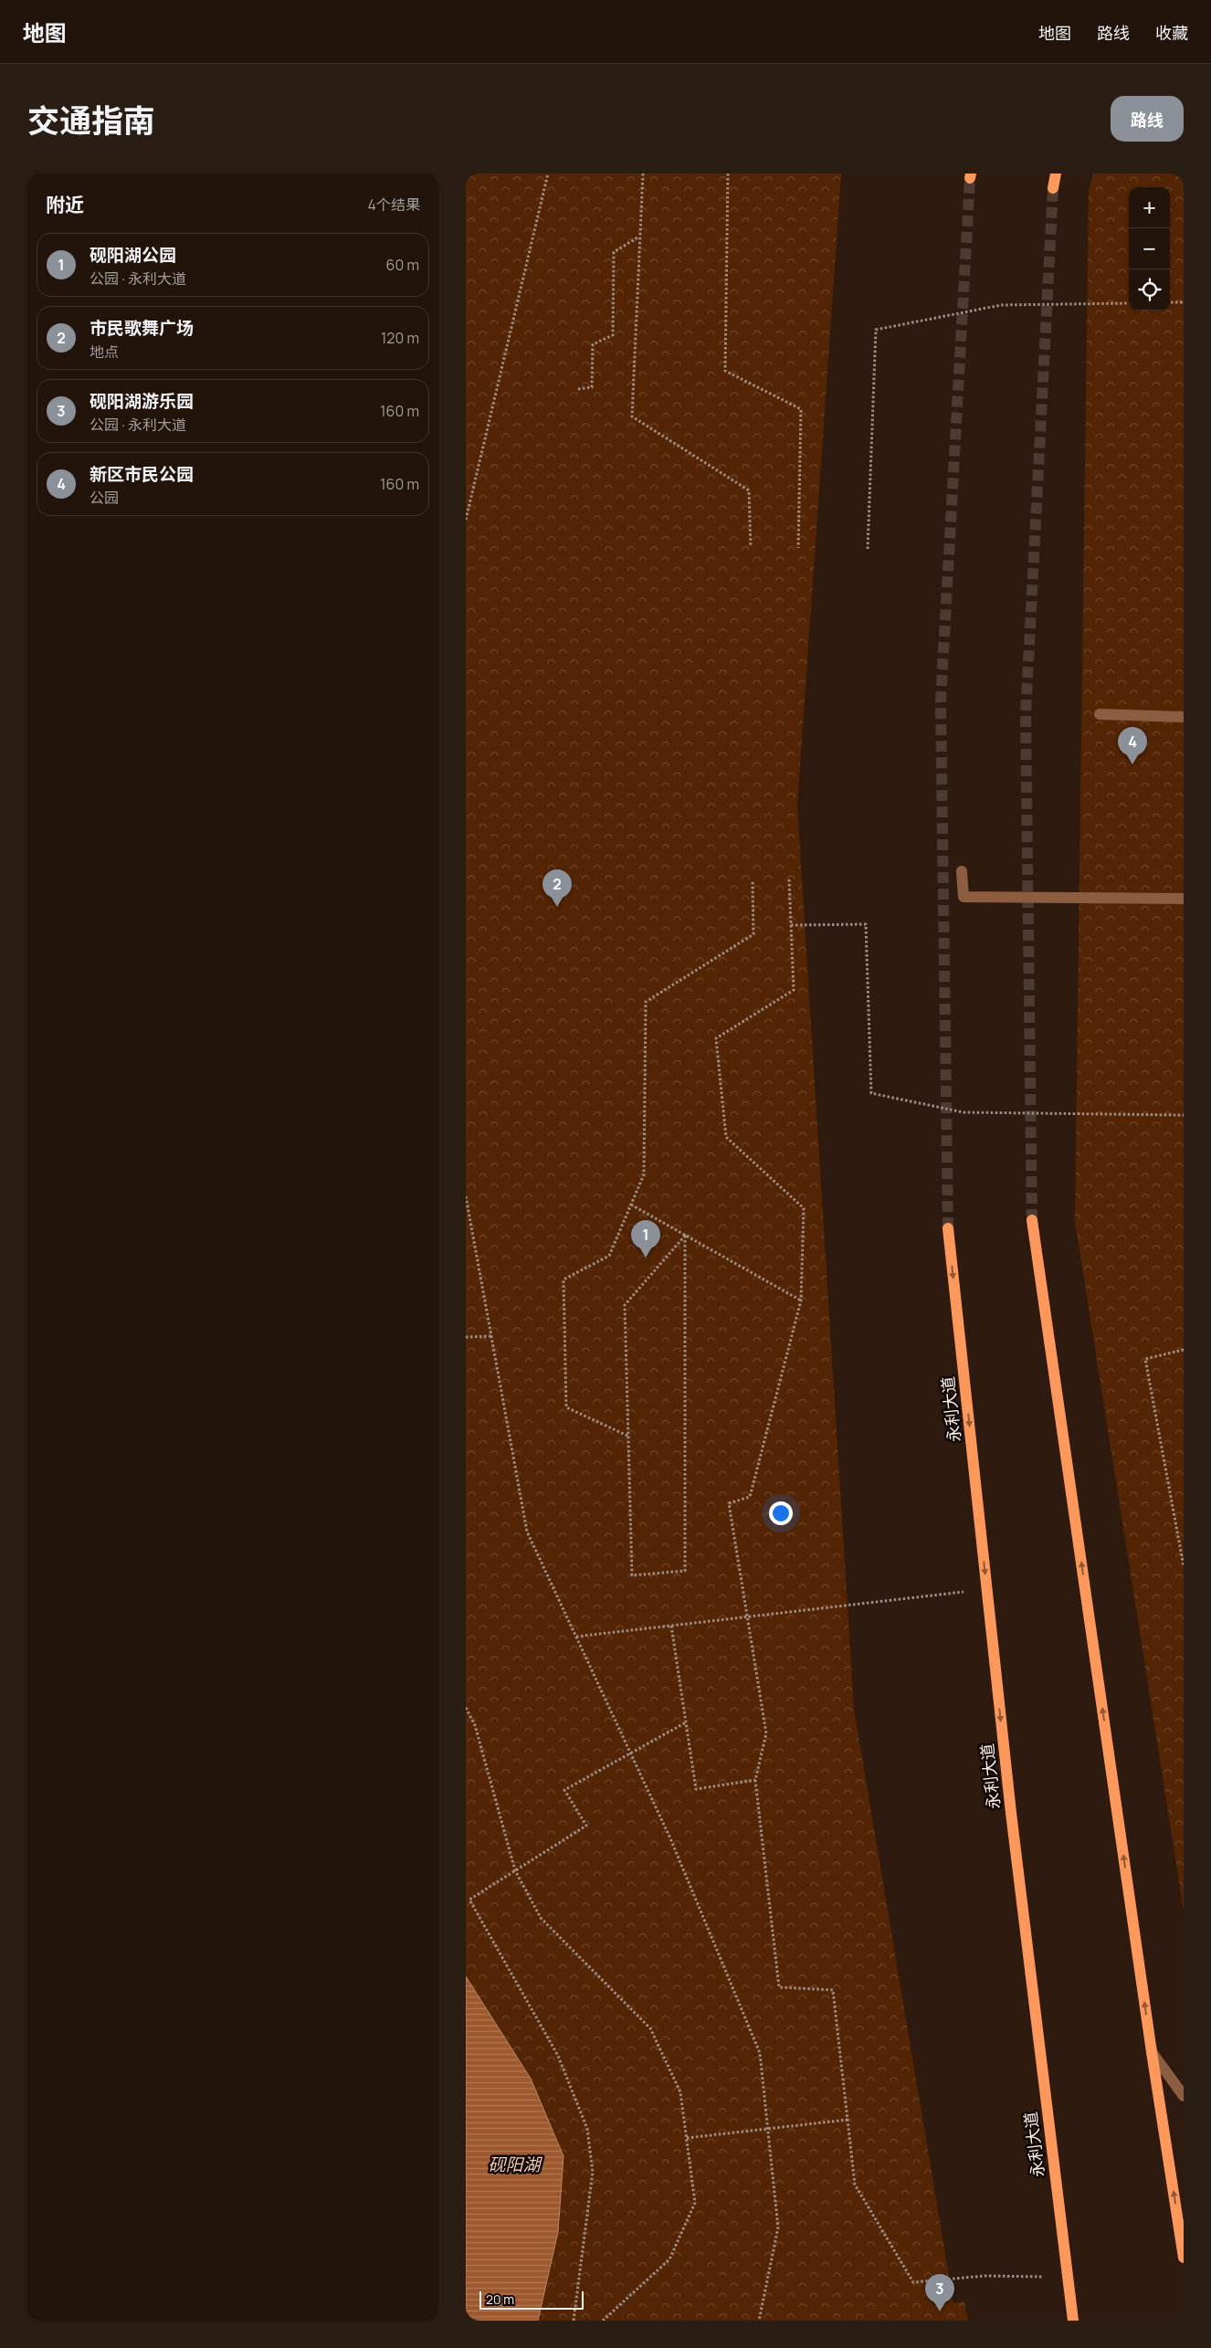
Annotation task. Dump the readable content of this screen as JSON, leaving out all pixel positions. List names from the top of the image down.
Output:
{
  "streets": {
    "main road": ["永利大道"]
  },
  "water": ["砚阳湖"],
  "scale_bar": "20 m",
  "page": {
    "header": "地图",
    "nav": ["地图", "路线", "收藏"],
    "title": "交通指南",
    "buttons": "路线",
    "heading": ["附近", "4个结果"],
    "map_buttons": ["+", "−"],
    "list": [
      {
        "mark": "1",
        "name": "砚阳湖公园",
        "note": "公园 · 永利大道",
        "value": "60 m"
      },
      {
        "mark": "2",
        "name": "市民歌舞广场",
        "note": "地点",
        "value": "120 m"
      },
      {
        "mark": "3",
        "name": "砚阳湖游乐园",
        "note": "公园 · 永利大道",
        "value": "160 m"
      },
      {
        "mark": "4",
        "name": "新区市民公园",
        "note": "公园",
        "value": "160 m"
      }
    ],
    "pins": [
      "4",
      "2",
      "1",
      "3"
    ],
    "scale": "20 m"
  }
}
